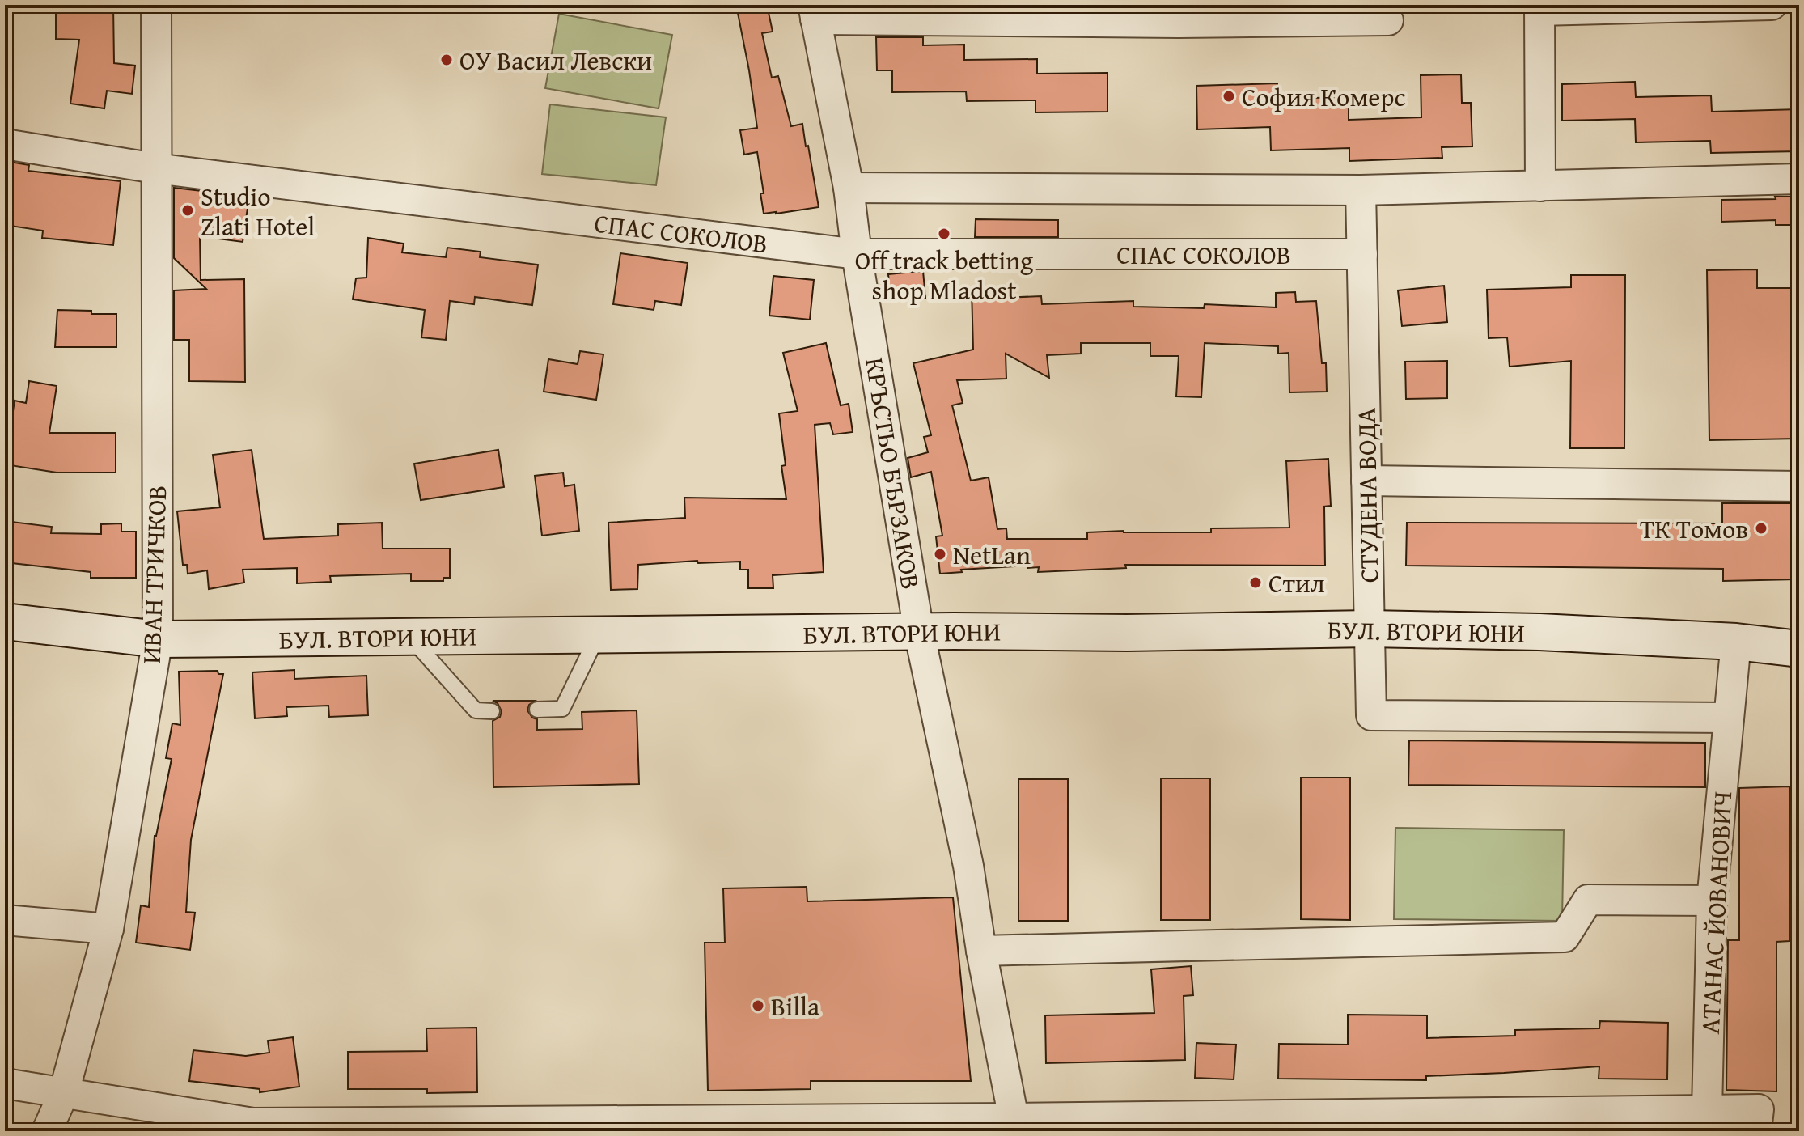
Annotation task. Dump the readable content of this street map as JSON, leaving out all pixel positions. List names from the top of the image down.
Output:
{
  "streets": {
    "street": [
      "СПАС СОКОЛОВ",
      "КРЪСТЬО БЪРЗАКОВ",
      "СТУДЕНА ВОДА",
      "ИВАН ТРИЧКОВ",
      "БУЛ. ВТОРИ ЮНИ",
      "АТАНАС ЙОВАНОВИЧ"
    ]
  },
  "crossings": [
    ["СПАС СОКОЛОВ", "КРЪСТЬО БЪРЗАКОВ"],
    ["СПАС СОКОЛОВ", "СТУДЕНА ВОДА"],
    ["СПАС СОКОЛОВ", "ИВАН ТРИЧКОВ"],
    ["КРЪСТЬО БЪРЗАКОВ", "БУЛ. ВТОРИ ЮНИ"],
    ["СТУДЕНА ВОДА", "БУЛ. ВТОРИ ЮНИ"],
    ["СТУДЕНА ВОДА", "АТАНАС ЙОВАНОВИЧ"],
    ["ИВАН ТРИЧКОВ", "БУЛ. ВТОРИ ЮНИ"],
    ["БУЛ. ВТОРИ ЮНИ", "АТАНАС ЙОВАНОВИЧ"]
  ],
  "places": [
    "ОУ Васил Левски",
    "София Комерс",
    "Studio Zlati Hotel",
    "Off track betting shop Mladost",
    "ТК Томов",
    "NetLan",
    "Стил",
    "Billa"
  ]
}
